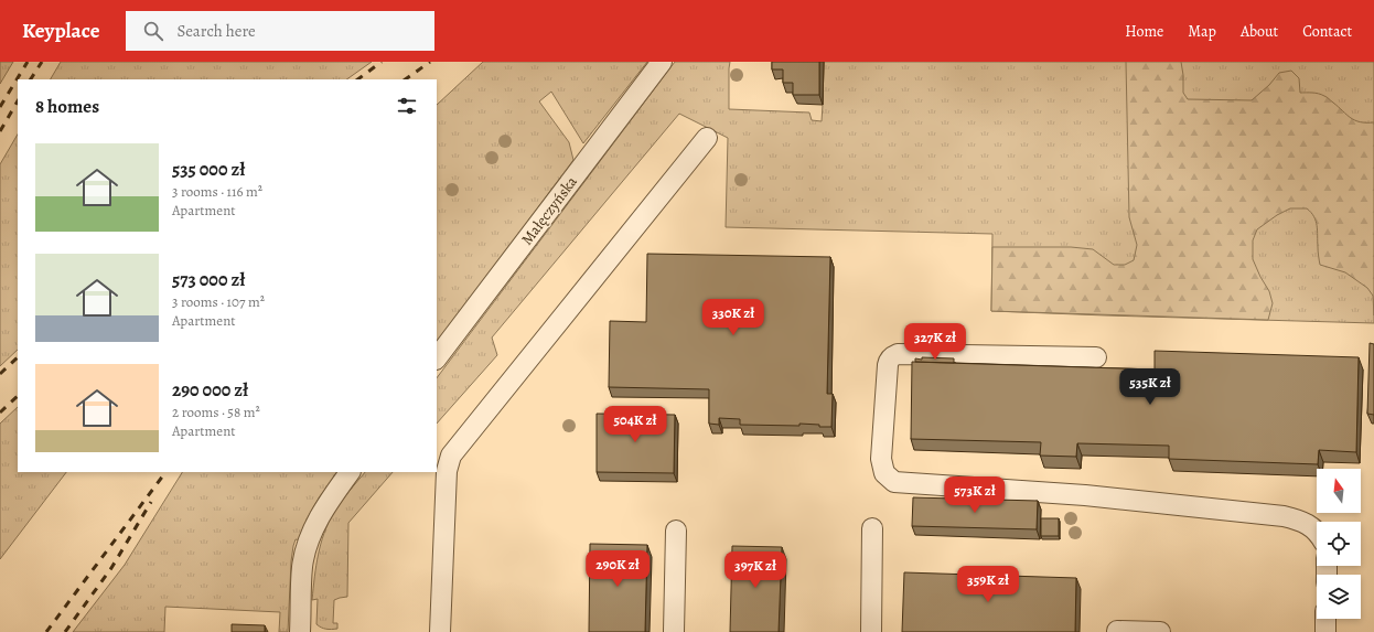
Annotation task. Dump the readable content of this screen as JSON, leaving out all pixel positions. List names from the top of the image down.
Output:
{
  "streets": {
    "street": ["Małęczyńska"]
  },
  "north": "top",
  "page": {
    "header": "Keyplace",
    "search": "Search here",
    "nav": [
      "Home",
      "Map",
      "About",
      "Contact"
    ],
    "heading": "8 homes",
    "list": [
      {
        "name": "535 000 zł",
        "note": "3 rooms · 116 m² · Apartment"
      },
      {
        "name": "573 000 zł",
        "note": "3 rooms · 107 m² · Apartment"
      },
      {
        "name": "290 000 zł",
        "note": "2 rooms · 58 m² · Apartment"
      }
    ],
    "price": [
      "330K zł",
      "327K zł",
      "535K zł",
      "504K zł",
      "573K zł",
      "290K zł",
      "397K zł",
      "359K zł"
    ]
  }
}
